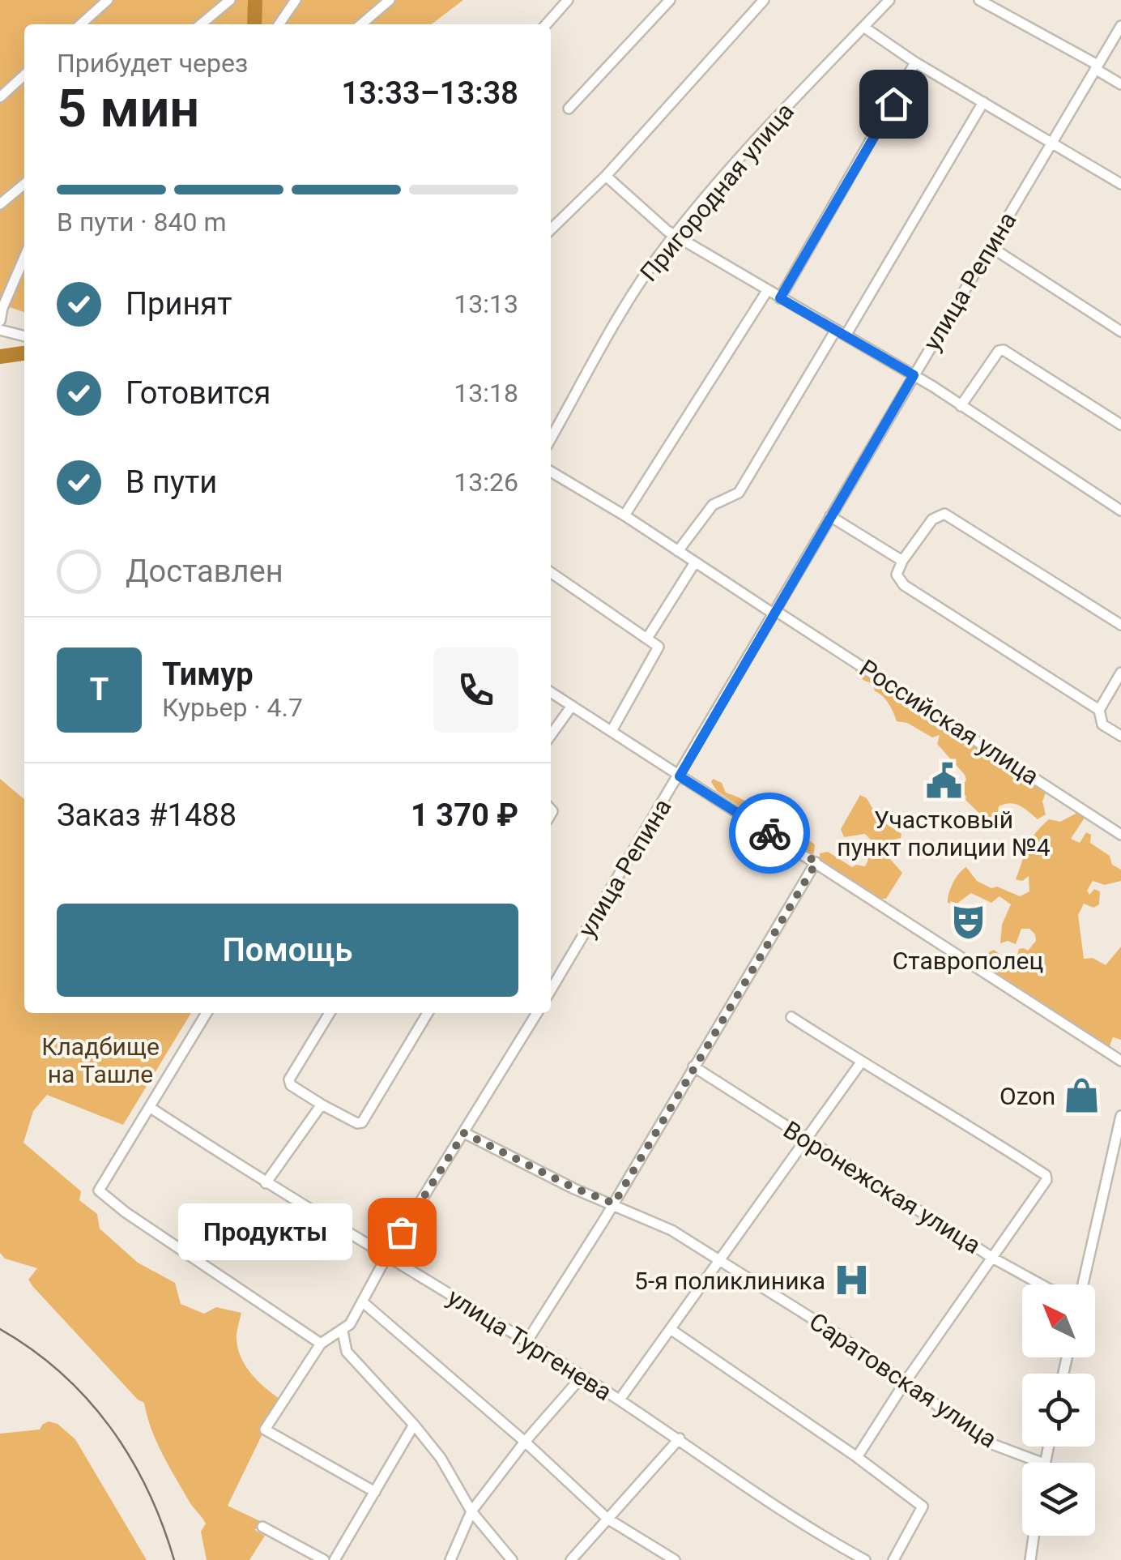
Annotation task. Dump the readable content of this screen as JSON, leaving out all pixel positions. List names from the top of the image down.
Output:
{
  "streets": {
    "street": [
      "Пригородная улица",
      "улица Репина",
      "Российская улица",
      "Воронежская улица",
      "улица Тургенева",
      "Саратовская улица"
    ]
  },
  "crossings": [
    ["улица Репина", "Российская улица"]
  ],
  "parks": ["Кладбище на Ташле"],
  "places": {
    "public building": ["Участковый пункт полиции №4"],
    "theatre": ["Ставрополец"],
    "shop": ["Ozon"],
    "other": ["Продукты"],
    "hospital": ["5-я поликлиника"]
  },
  "north": "top left",
  "page": {
    "heading": ["5 мин", "Прибудет через", "13:33–13:38"],
    "panel": [
      "Тимур",
      "Курьер · 4.7",
      "Заказ #1488",
      "1 370 ₽"
    ],
    "bar": "В пути · 840 m",
    "list": [
      ["Принят", "13:13"],
      ["Готовится", "13:18"],
      ["В пути", "13:26"],
      "Доставлен"
    ],
    "round": "Т",
    "buttons": "Помощь",
    "bubble": "Продукты"
  }
}
